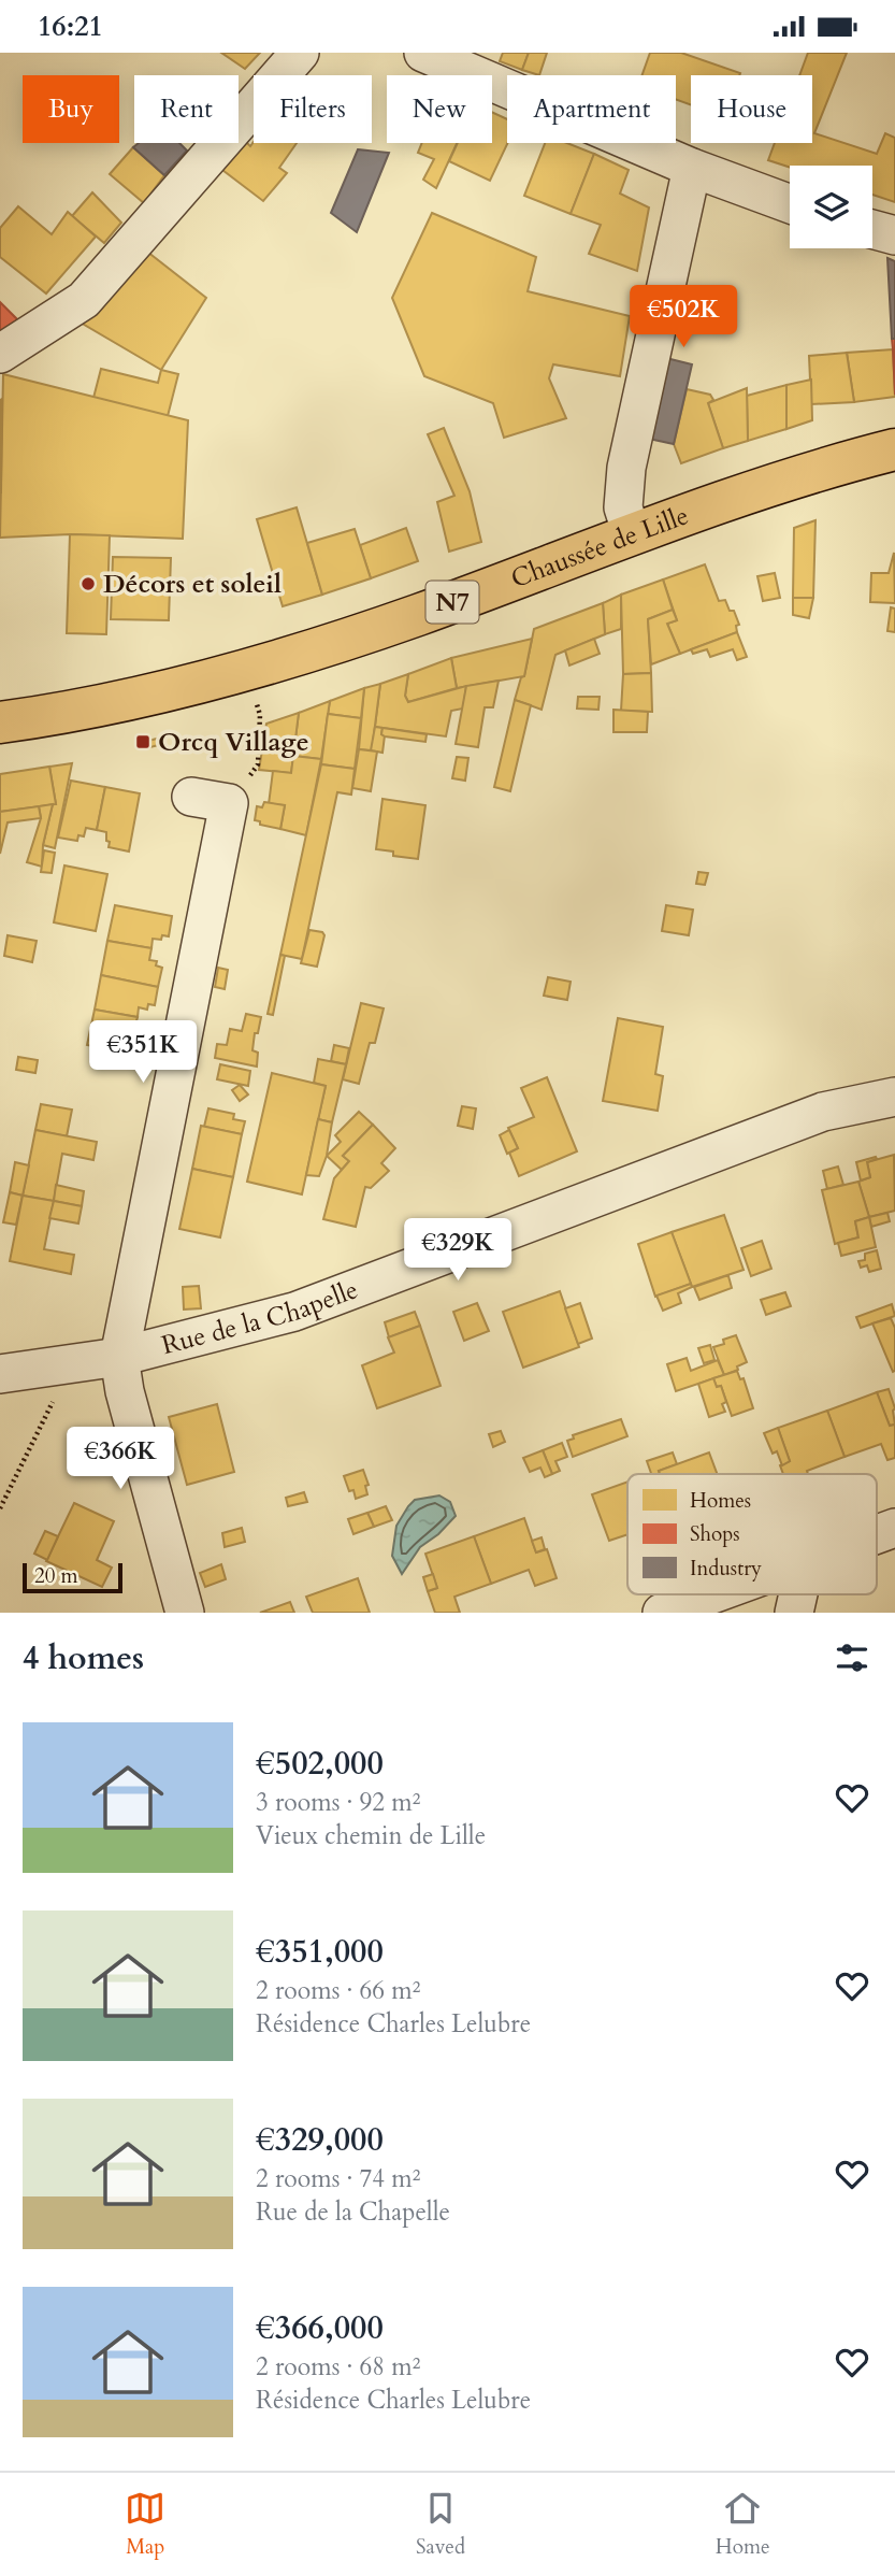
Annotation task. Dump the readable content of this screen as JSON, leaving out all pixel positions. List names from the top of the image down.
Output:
{
  "streets": {
    "main road": ["Chaussée de Lille", "N7"],
    "street": ["Rue de la Chapelle"]
  },
  "places": {
    "other": ["Décors et soleil"],
    "transit": ["Orcq Village"]
  },
  "legend": ["Homes", "Shops", "Industry"],
  "scale_bar": "20 m",
  "page": {
    "status": "16:21",
    "chip": [
      "Buy",
      "Rent",
      "Filters",
      "New",
      "Apartment",
      "House"
    ],
    "price": [
      "€502K",
      "€351K",
      "€329K",
      "€366K"
    ],
    "scale": "20 m",
    "heading": "4 homes",
    "list": [
      {
        "name": "€502,000",
        "note": "3 rooms · 92 m² · Vieux chemin de Lille"
      },
      {
        "name": "€351,000",
        "note": "2 rooms · 66 m² · Résidence Charles Lelubre"
      },
      {
        "name": "€329,000",
        "note": "2 rooms · 74 m² · Rue de la Chapelle"
      },
      {
        "name": "€366,000",
        "note": "2 rooms · 68 m² · Résidence Charles Lelubre"
      }
    ],
    "tabs": ["Map", "Saved", "Home"]
  }
}
